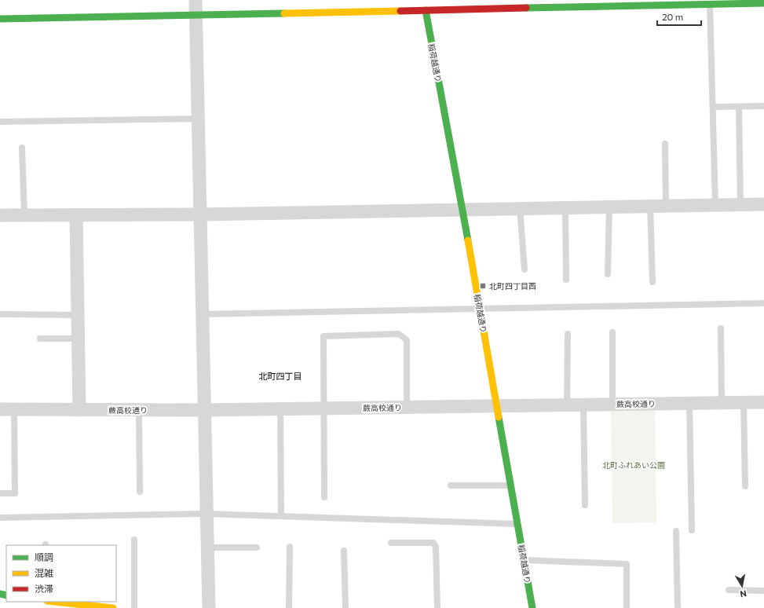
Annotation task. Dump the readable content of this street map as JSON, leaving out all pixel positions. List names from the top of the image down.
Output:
{
  "streets": {
    "street": ["稲荷越通り", "蕨高校通り"]
  },
  "crossings": [
    ["稲荷越通り", "蕨高校通り"]
  ],
  "districts": ["北町四丁目"],
  "parks": ["北町ふれあい公園"],
  "places": {
    "transit": ["北町四丁目西"]
  },
  "legend": ["順調", "混雑", "渋滞"],
  "scale_bar": "20 m",
  "north": "bottom"
}
